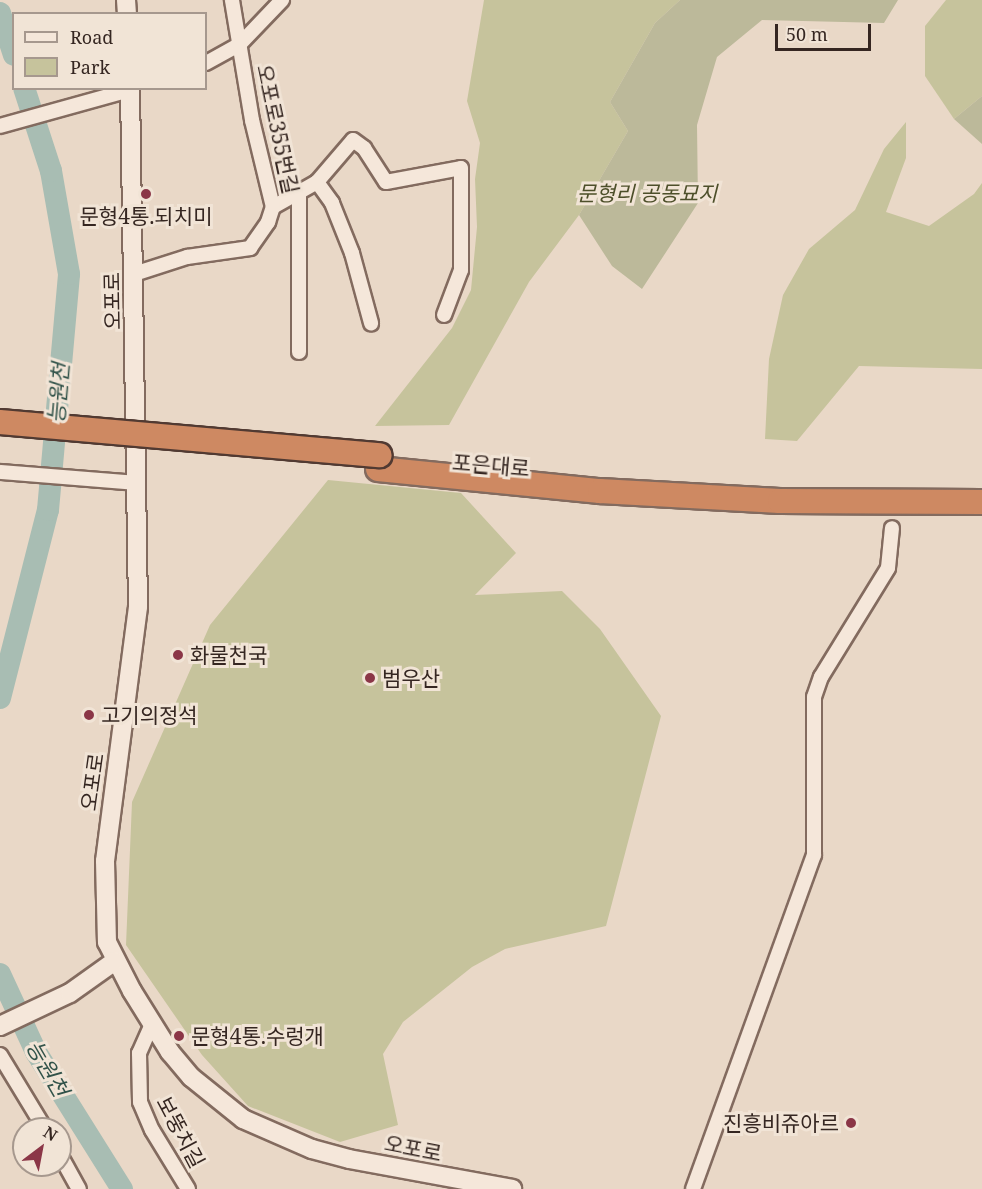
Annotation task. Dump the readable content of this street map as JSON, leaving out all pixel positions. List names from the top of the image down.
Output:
{
  "streets": {
    "highway": ["포은대로"],
    "street": ["오포로355번길", "오포로", "보뚱치길"]
  },
  "crossings": [
    ["오포로355번길", "오포로"],
    ["오포로", "보뚱치길"]
  ],
  "water": ["능원천"],
  "parks": ["문형리 공동묘지"],
  "places": [
    "문형4통.되치미",
    "화물천국",
    "범우산",
    "고기의정석",
    "문형4통.수렁개",
    "진흥비쥬아르"
  ],
  "legend": ["Road", "Park"],
  "scale_bar": "50 m",
  "north": "top right"
}
